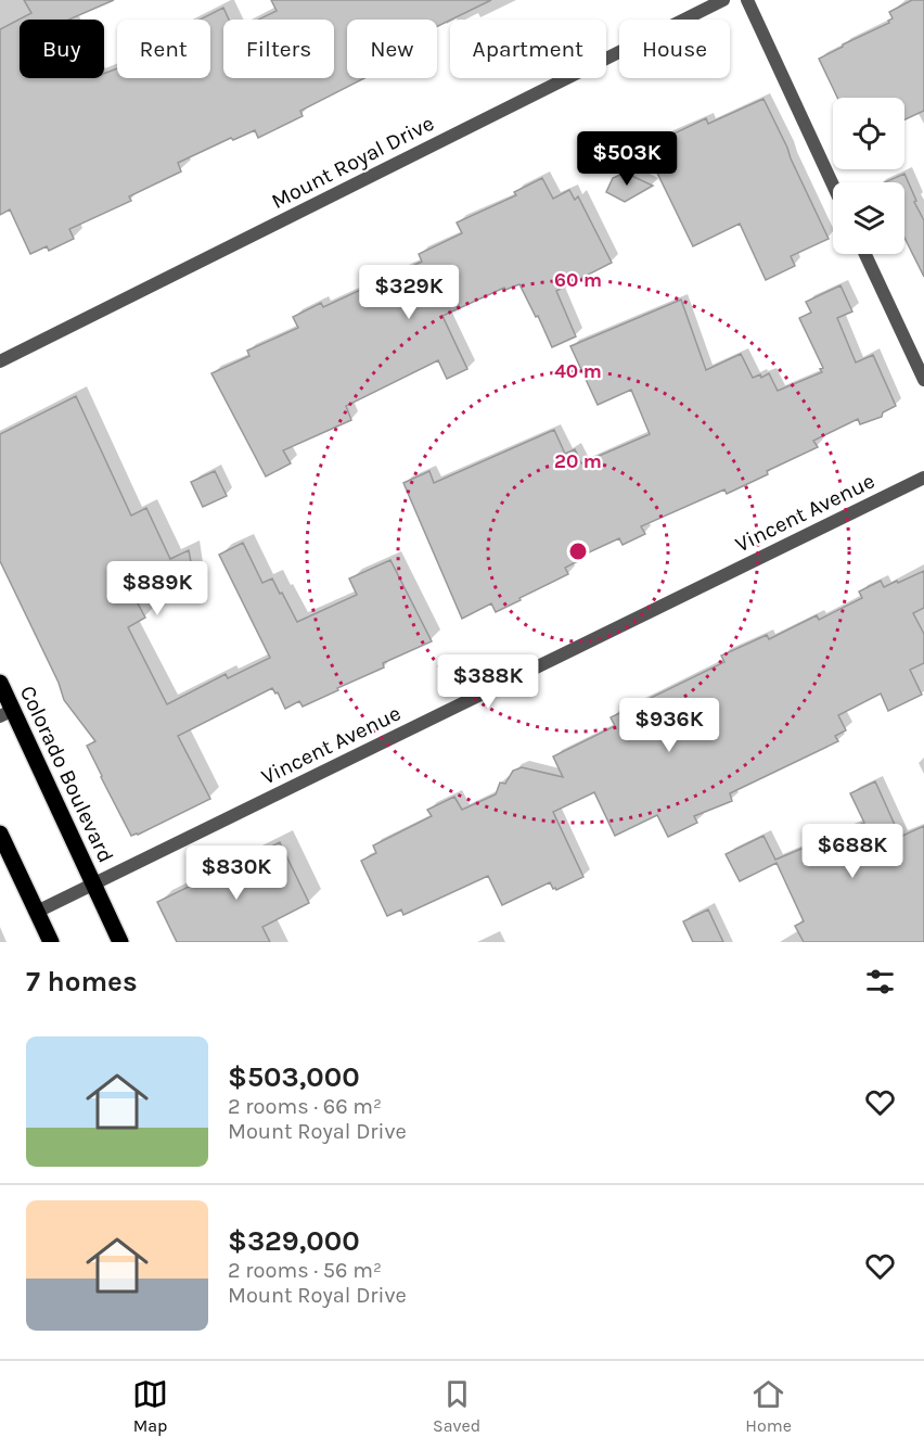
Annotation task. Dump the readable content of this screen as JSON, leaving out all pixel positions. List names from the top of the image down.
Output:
{
  "streets": {
    "main road": ["Colorado Boulevard"],
    "street": ["Mount Royal Drive", "Vincent Avenue"]
  },
  "crossings": [
    ["Vincent Avenue", "Colorado Boulevard"]
  ],
  "page": {
    "chip": [
      "Buy",
      "Rent",
      "Filters",
      "New",
      "Apartment",
      "House"
    ],
    "price": [
      "$503K",
      "$329K",
      "$889K",
      "$388K",
      "$936K",
      "$688K",
      "$830K"
    ],
    "heading": "7 homes",
    "list": [
      {
        "name": "$503,000",
        "note": "2 rooms · 66 m² · Mount Royal Drive"
      },
      {
        "name": "$329,000",
        "note": "2 rooms · 56 m² · Mount Royal Drive"
      }
    ],
    "tabs": ["Map", "Saved", "Home"]
  },
  "rings": ["60 m", "40 m", "20 m"]
}
